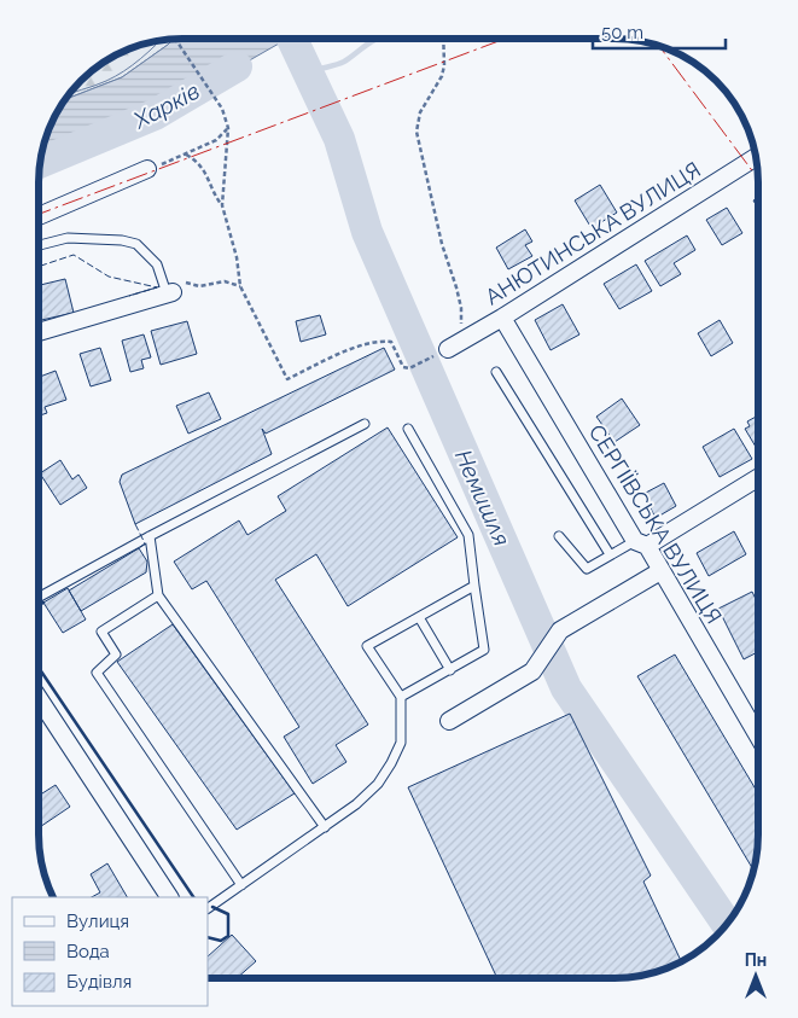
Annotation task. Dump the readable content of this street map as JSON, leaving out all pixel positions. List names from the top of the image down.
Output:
{
  "streets": {
    "street": ["АНЮТИНСЬКА ВУЛИЦЯ", "СЕРГІЇВСЬКА ВУЛИЦЯ"]
  },
  "crossings": [
    ["АНЮТИНСЬКА ВУЛИЦЯ", "СЕРГІЇВСЬКА ВУЛИЦЯ"]
  ],
  "water": ["Харків", "Немишля"],
  "legend": ["Вулиця", "Вода", "Будівля"],
  "scale_bar": "50 m",
  "north": "top"
}
